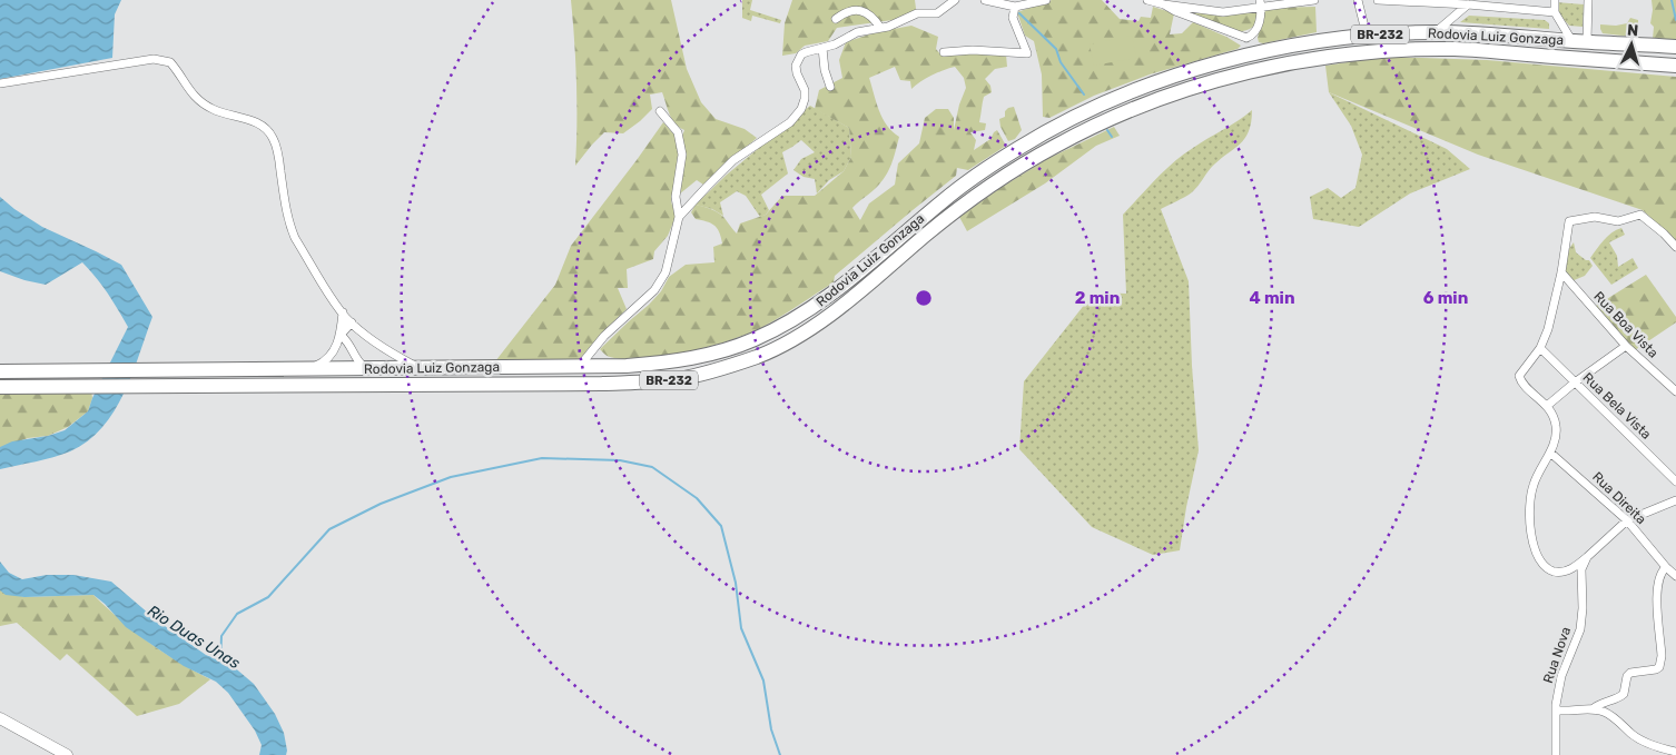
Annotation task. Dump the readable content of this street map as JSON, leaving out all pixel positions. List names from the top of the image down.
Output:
{
  "streets": {
    "highway": ["BR-232", "Rodovia Luiz Gonzaga"],
    "street": [
      "Rua Boa Vista",
      "Rua Bela Vista",
      "Rua Direita",
      "Rua Nova"
    ]
  },
  "water": ["Rio Duas Unas"],
  "north": "top",
  "rings": ["2 min", "4 min", "6 min"]
}
